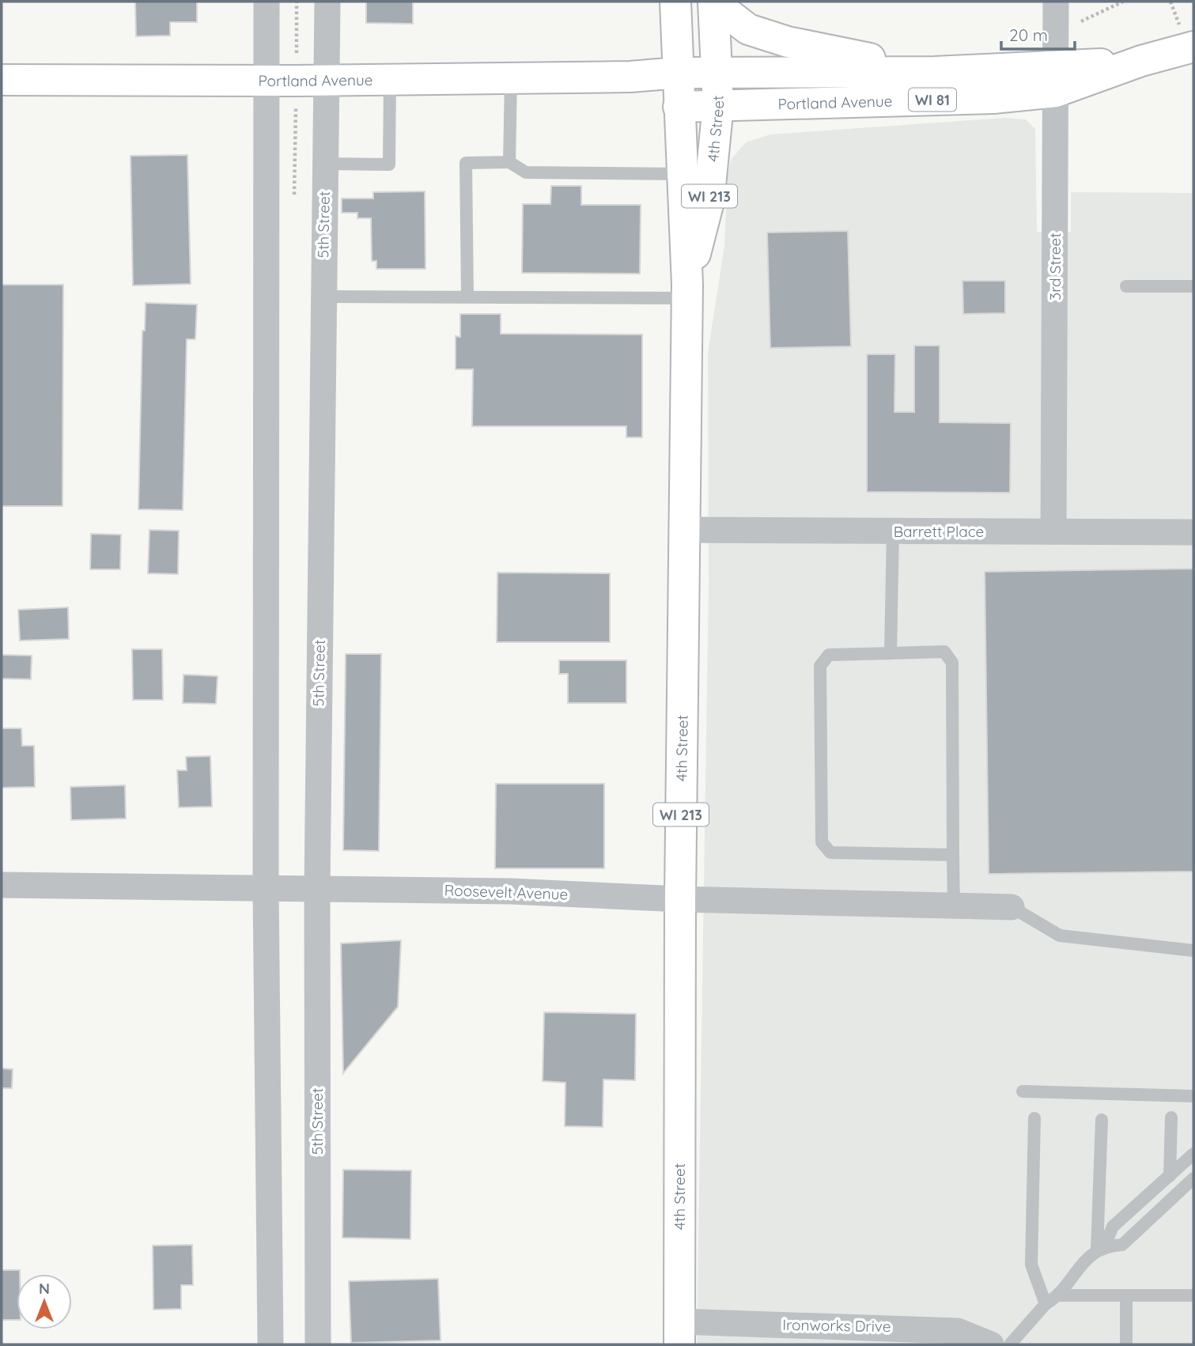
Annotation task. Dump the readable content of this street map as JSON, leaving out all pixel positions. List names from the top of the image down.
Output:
{
  "streets": {
    "main road": [
      "Portland Avenue",
      "WI 81",
      "4th Street",
      "WI 213"
    ],
    "street": [
      "5th Street",
      "3rd Street",
      "Barrett Place",
      "Roosevelt Avenue",
      "Ironworks Drive"
    ]
  },
  "crossings": [
    ["Portland Avenue", "4th Street"],
    ["Portland Avenue", "5th Street"],
    ["Portland Avenue", "3rd Street"],
    ["4th Street", "Barrett Place"],
    ["4th Street", "Roosevelt Avenue"],
    ["4th Street", "Ironworks Drive"],
    ["5th Street", "Roosevelt Avenue"],
    ["3rd Street", "Barrett Place"]
  ],
  "scale_bar": "20 m",
  "north": "top"
}
